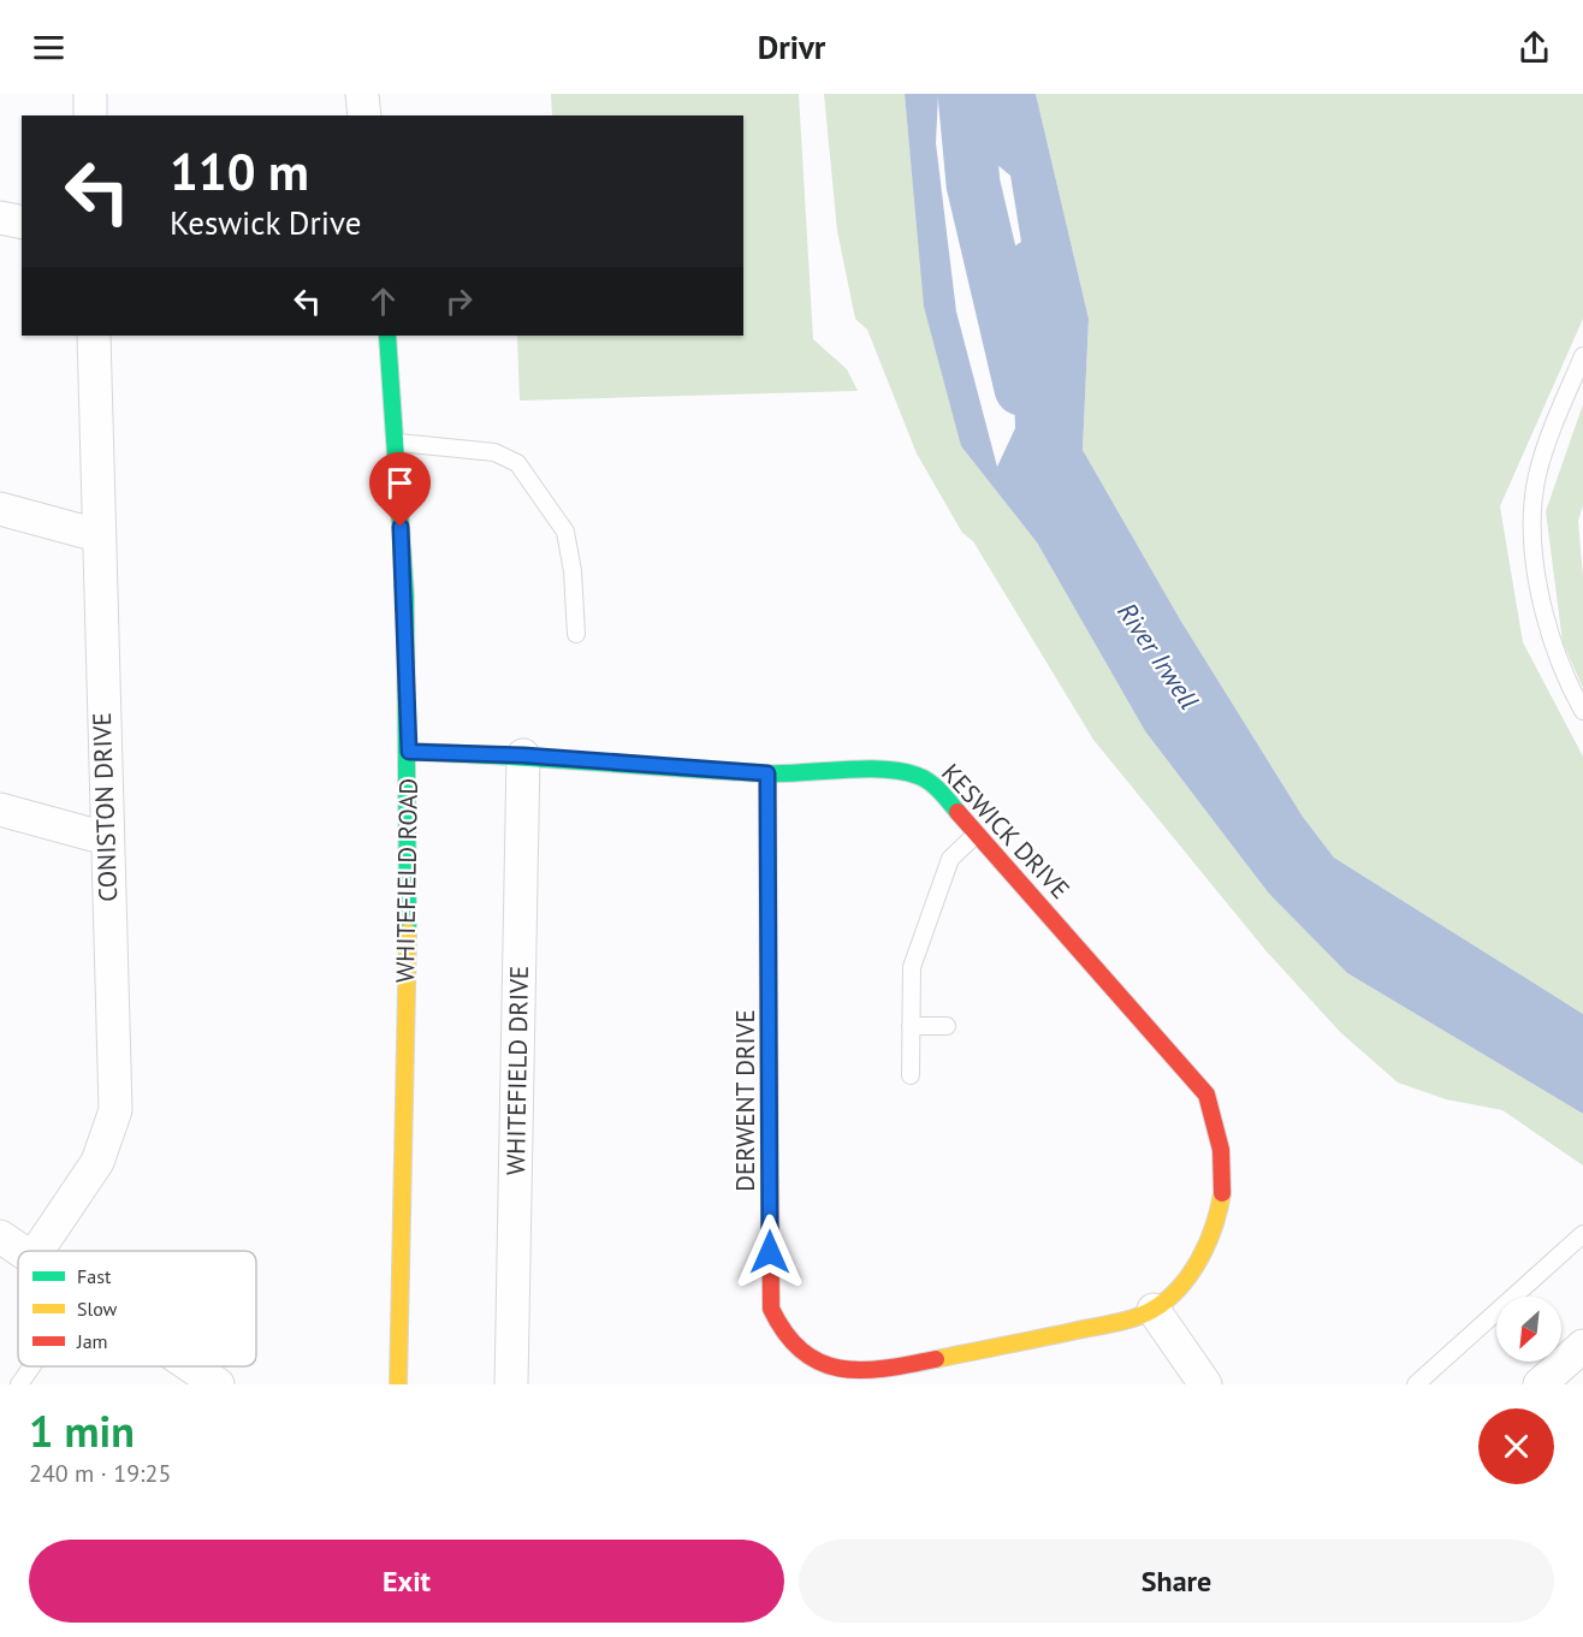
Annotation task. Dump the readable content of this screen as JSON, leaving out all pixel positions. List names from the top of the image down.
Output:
{
  "streets": {
    "street": [
      "CONISTON DRIVE",
      "KESWICK DRIVE",
      "WHITEFIELD ROAD",
      "WHITEFIELD DRIVE",
      "DERWENT DRIVE"
    ]
  },
  "crossings": [
    ["KESWICK DRIVE", "WHITEFIELD ROAD"],
    ["KESWICK DRIVE", "WHITEFIELD DRIVE"],
    ["KESWICK DRIVE", "DERWENT DRIVE"]
  ],
  "water": ["River Irwell"],
  "legend": ["Fast", "Slow", "Jam"],
  "north": "bottom left",
  "page": {
    "header": "Drivr",
    "turn": ["110 m", "Keswick Drive"],
    "heading": ["1 min", "240 m · 19:25"],
    "buttons": ["Exit", "Share"]
  }
}
